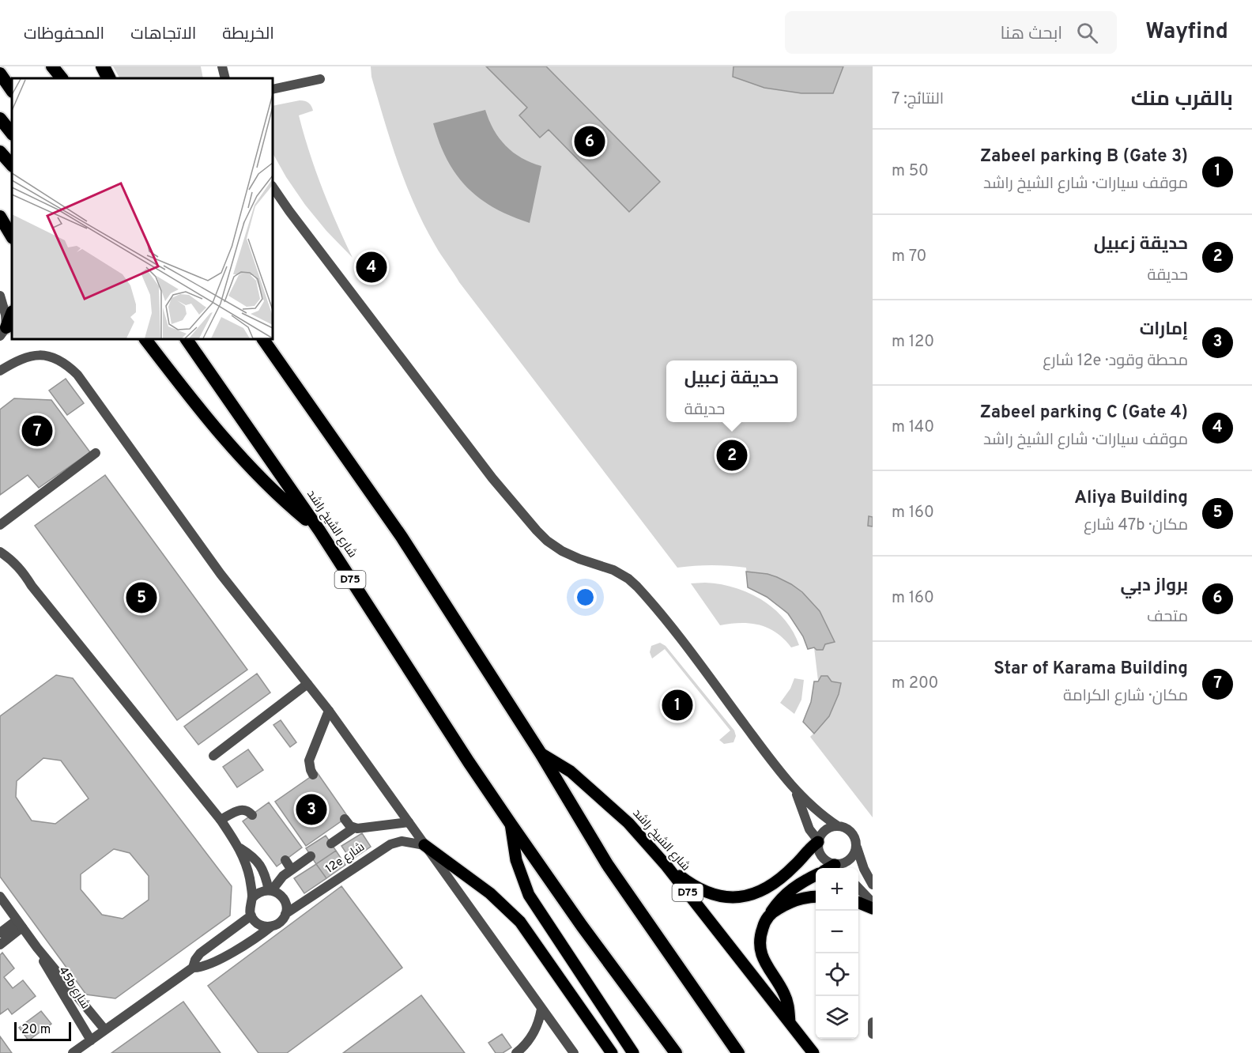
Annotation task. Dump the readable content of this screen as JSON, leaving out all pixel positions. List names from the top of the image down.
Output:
{
  "streets": {
    "highway": ["شارع الشيخ راشد", "D75"],
    "street": ["12e شارع", "45b شارع"]
  },
  "scale_bar": "20 m",
  "page": {
    "header": "Wayfind",
    "search": "ابحث هنا",
    "nav": ["الخريطة", "الاتجاهات", "المحفوظات"],
    "heading": ["بالقرب منك", "النتائج: 7"],
    "pins": [
      "6",
      "4",
      "7",
      "2",
      "5",
      "1",
      "3"
    ],
    "list": [
      {
        "mark": "1",
        "name": "Zabeel parking B (Gate 3)",
        "note": "موقف سيارات · شارع الشيخ راشد",
        "value": "50 m"
      },
      {
        "mark": "2",
        "name": "حديقة زعبيل",
        "note": "حديقة",
        "value": "70 m"
      },
      {
        "mark": "3",
        "name": "إمارات",
        "note": "محطة وقود · 12e شارع",
        "value": "120 m"
      },
      {
        "mark": "4",
        "name": "Zabeel parking C (Gate 4)",
        "note": "موقف سيارات · شارع الشيخ راشد",
        "value": "140 m"
      },
      {
        "mark": "5",
        "name": "Aliya Building",
        "note": "مكان · 47b شارع",
        "value": "160 m"
      },
      {
        "mark": "6",
        "name": "برواز دبي",
        "note": "متحف",
        "value": "160 m"
      },
      {
        "mark": "7",
        "name": "Star of Karama Building",
        "note": "مكان · شارع الكرامة",
        "value": "200 m"
      }
    ],
    "popup": ["حديقة زعبيل", "حديقة"],
    "map_buttons": ["+", "−"],
    "scale": "20 m"
  }
}
